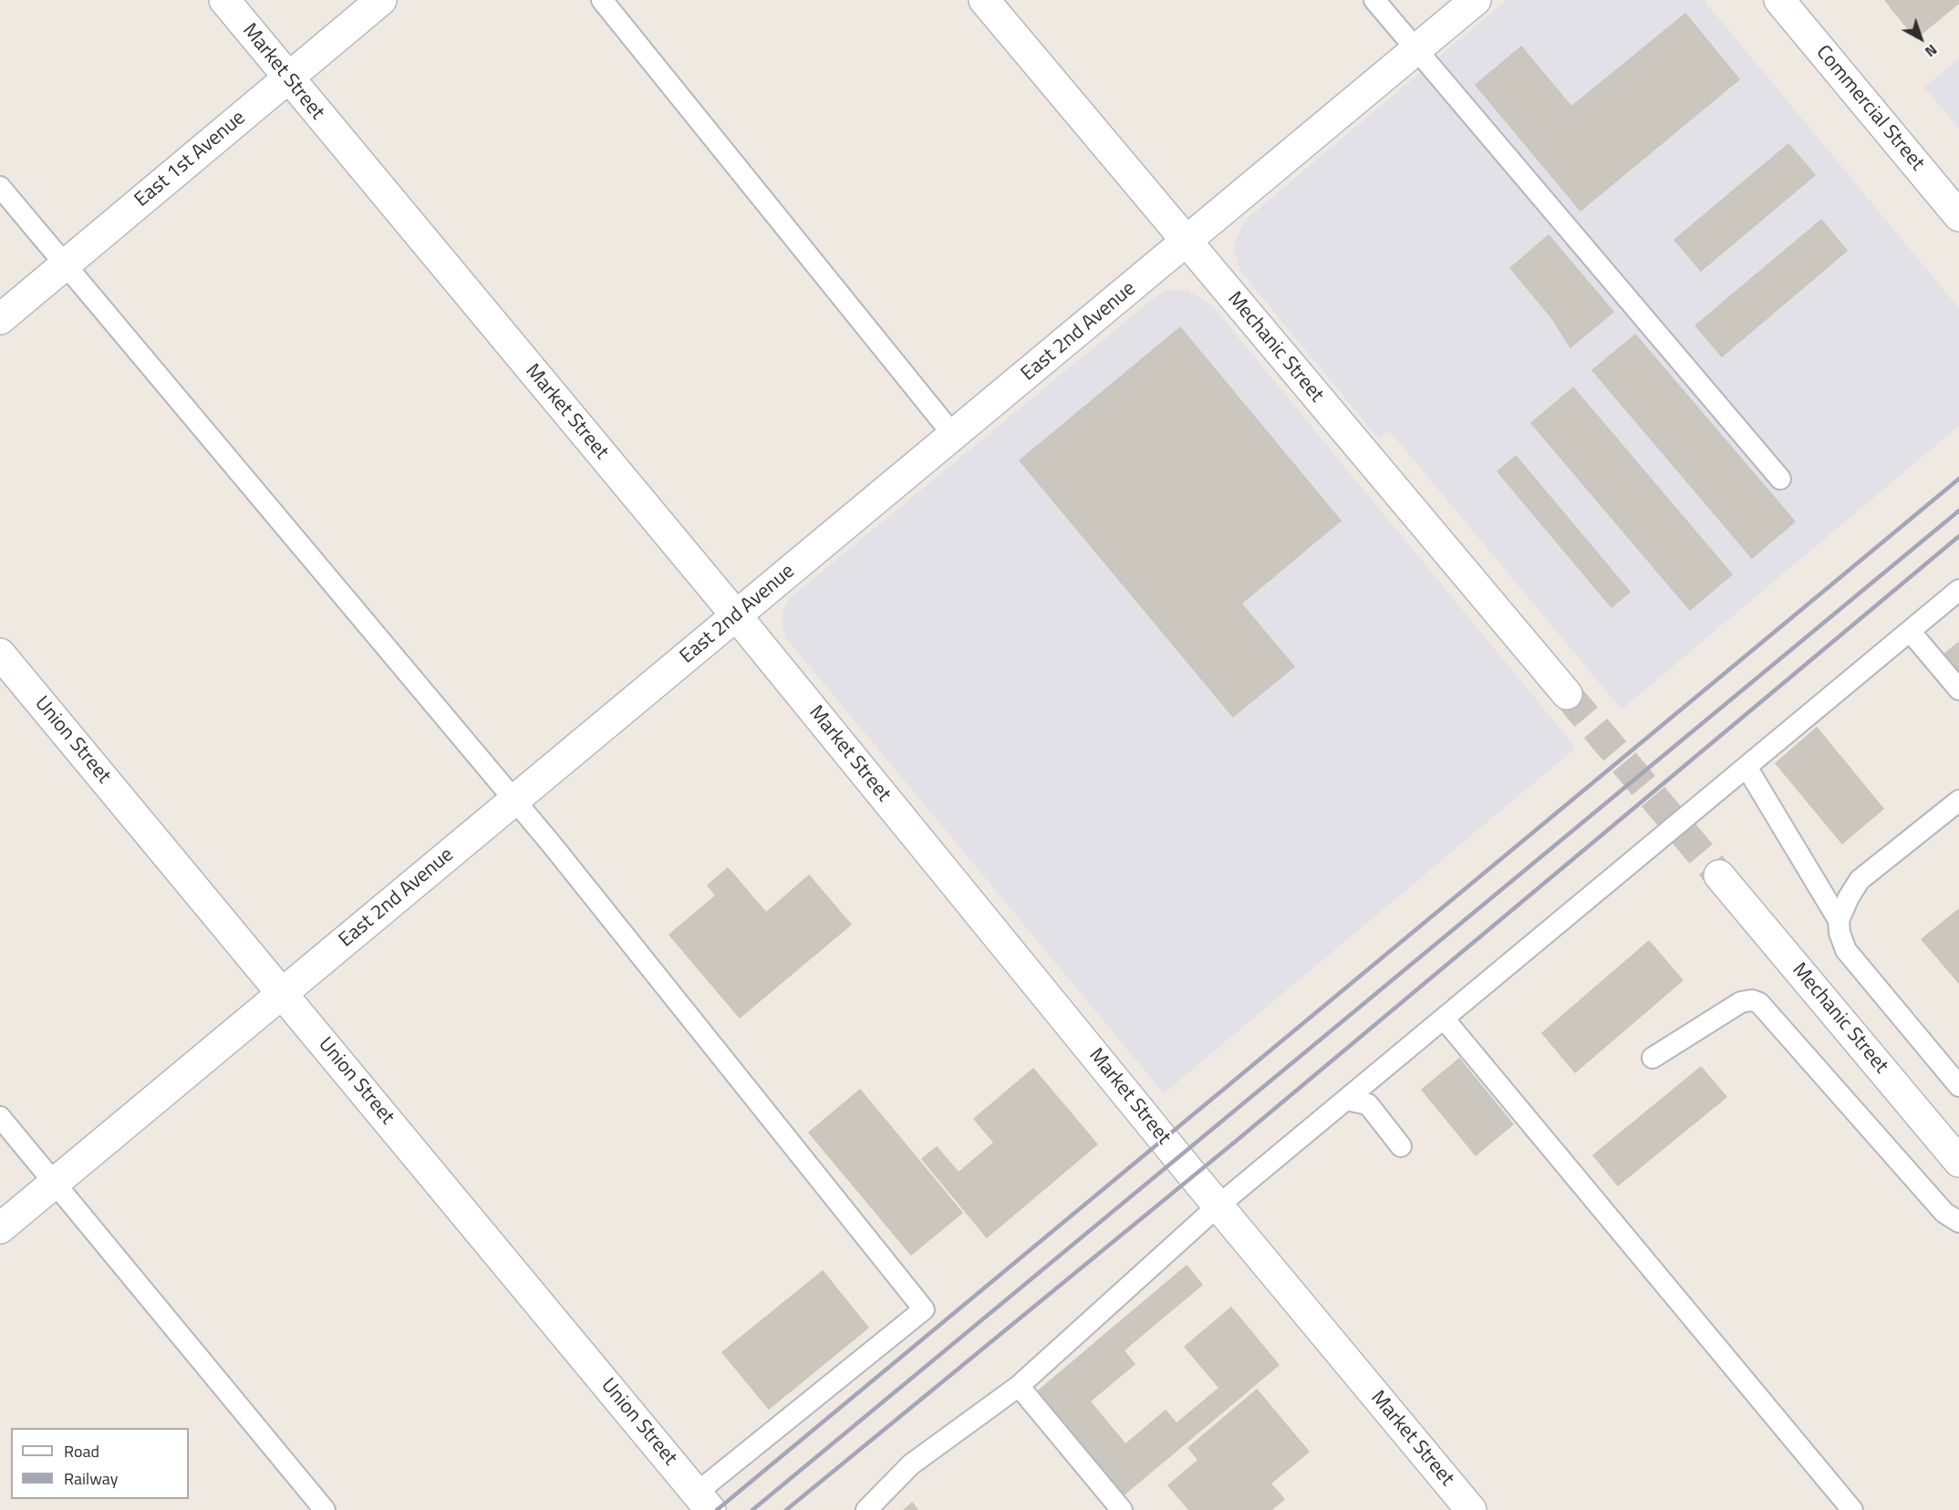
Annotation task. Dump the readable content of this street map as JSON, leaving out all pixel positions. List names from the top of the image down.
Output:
{
  "streets": {
    "street": [
      "Market Street",
      "Commercial Street",
      "East 1st Avenue",
      "East 2nd Avenue",
      "Mechanic Street",
      "Union Street"
    ]
  },
  "crossings": [
    ["Market Street", "East 1st Avenue"],
    ["Market Street", "East 2nd Avenue"],
    ["East 2nd Avenue", "Mechanic Street"],
    ["East 2nd Avenue", "Union Street"]
  ],
  "legend": ["Road", "Railway"],
  "north": "bottom right"
}
